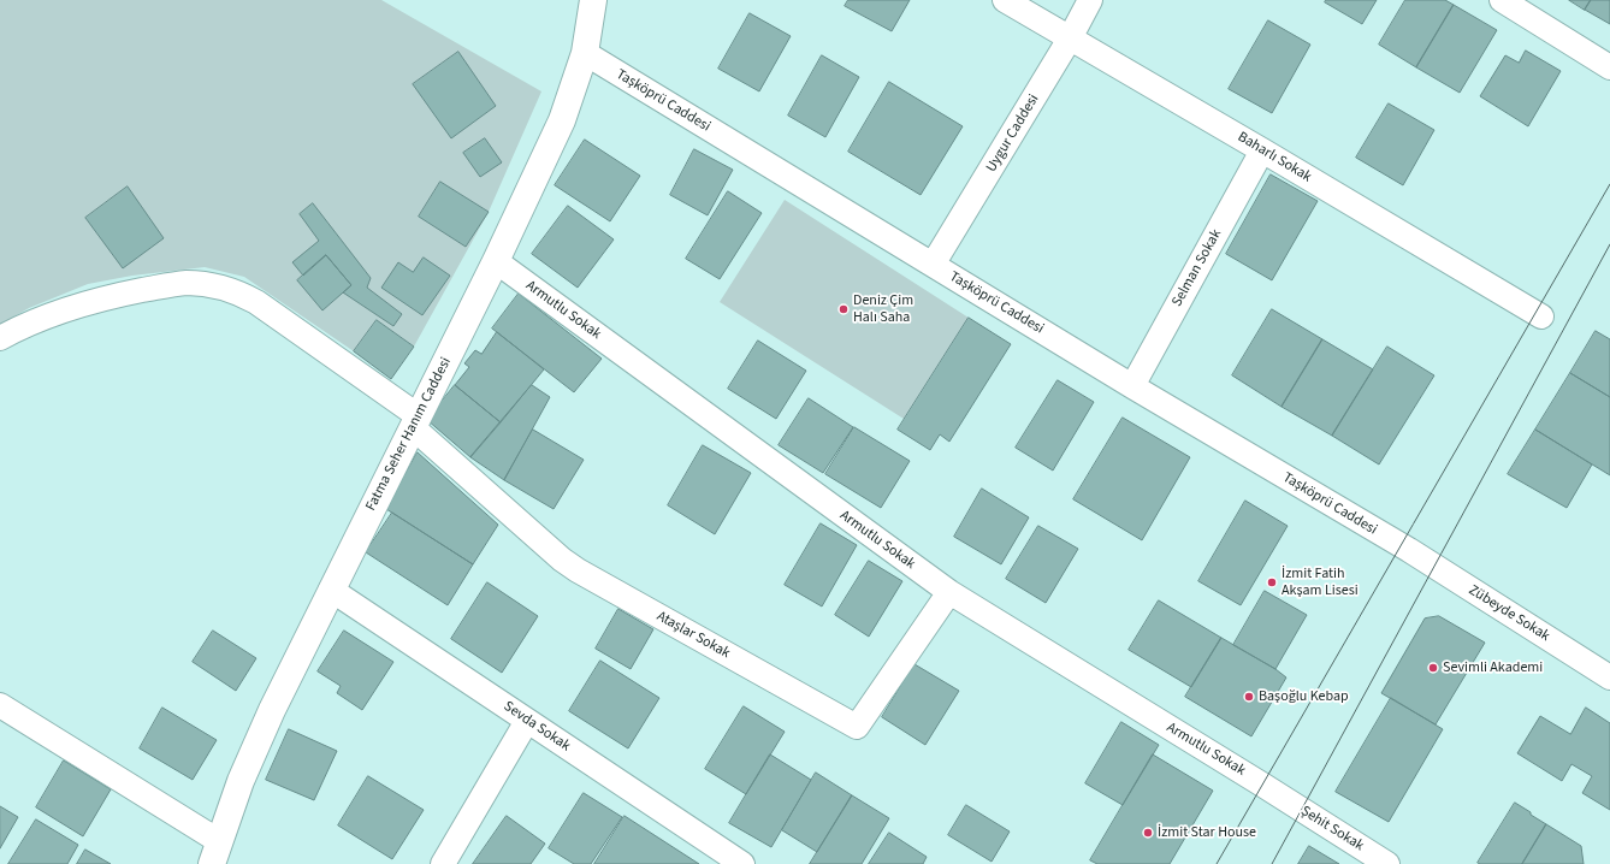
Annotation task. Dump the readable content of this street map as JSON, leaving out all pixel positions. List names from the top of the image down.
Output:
{
  "streets": {
    "street": [
      "Taşköprü Caddesi",
      "Uygur Caddesi",
      "Baharlı Sokak",
      "Selman Sokak",
      "Armutlu Sokak",
      "Fatma Seher Hanım Caddesi",
      "Zübeyde Sokak",
      "Ataşlar Sokak",
      "Sevda Sokak",
      "Şehit Sokak"
    ]
  },
  "crossings": [
    ["Taşköprü Caddesi", "Uygur Caddesi"],
    ["Taşköprü Caddesi", "Selman Sokak"],
    ["Taşköprü Caddesi", "Fatma Seher Hanım Caddesi"],
    ["Taşköprü Caddesi", "Zübeyde Sokak"],
    ["Uygur Caddesi", "Baharlı Sokak"],
    ["Baharlı Sokak", "Selman Sokak"],
    ["Armutlu Sokak", "Fatma Seher Hanım Caddesi"],
    ["Armutlu Sokak", "Ataşlar Sokak"],
    ["Armutlu Sokak", "Şehit Sokak"],
    ["Fatma Seher Hanım Caddesi", "Ataşlar Sokak"],
    ["Fatma Seher Hanım Caddesi", "Sevda Sokak"]
  ],
  "places": [
    "Deniz Çim Halı Saha",
    "İzmit Fatih Akşam Lisesi",
    "Sevimli Akademi",
    "Başoğlu Kebap",
    "İzmit Star House"
  ]
}
